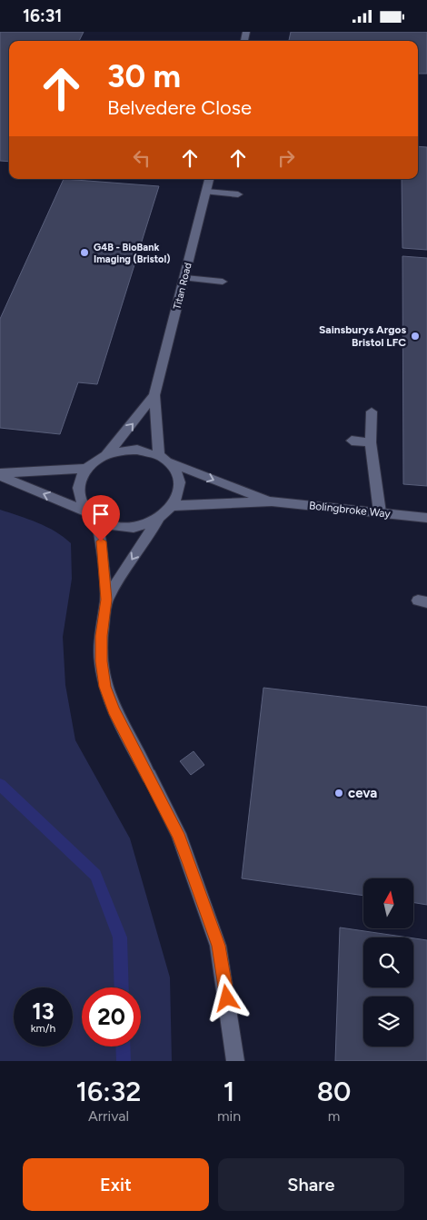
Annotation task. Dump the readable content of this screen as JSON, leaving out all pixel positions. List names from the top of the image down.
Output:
{
  "streets": {
    "street": ["Titan Road", "Bolingbroke Way"]
  },
  "crossings": [
    ["Titan Road", "Bolingbroke Way"]
  ],
  "places": ["G4B - BioBank Imaging (Bristol)", "Sainsburys Argos Bristol LFC", "ceva"],
  "north": "top",
  "page": {
    "status": "16:31",
    "turn": ["30 m", "Belvedere Close"],
    "speed": "13 km/h",
    "limit": "20",
    "eta": [
      "16:32",
      "Arrival",
      "1",
      "min",
      "80",
      "m"
    ],
    "buttons": ["Exit", "Share"]
  }
}
